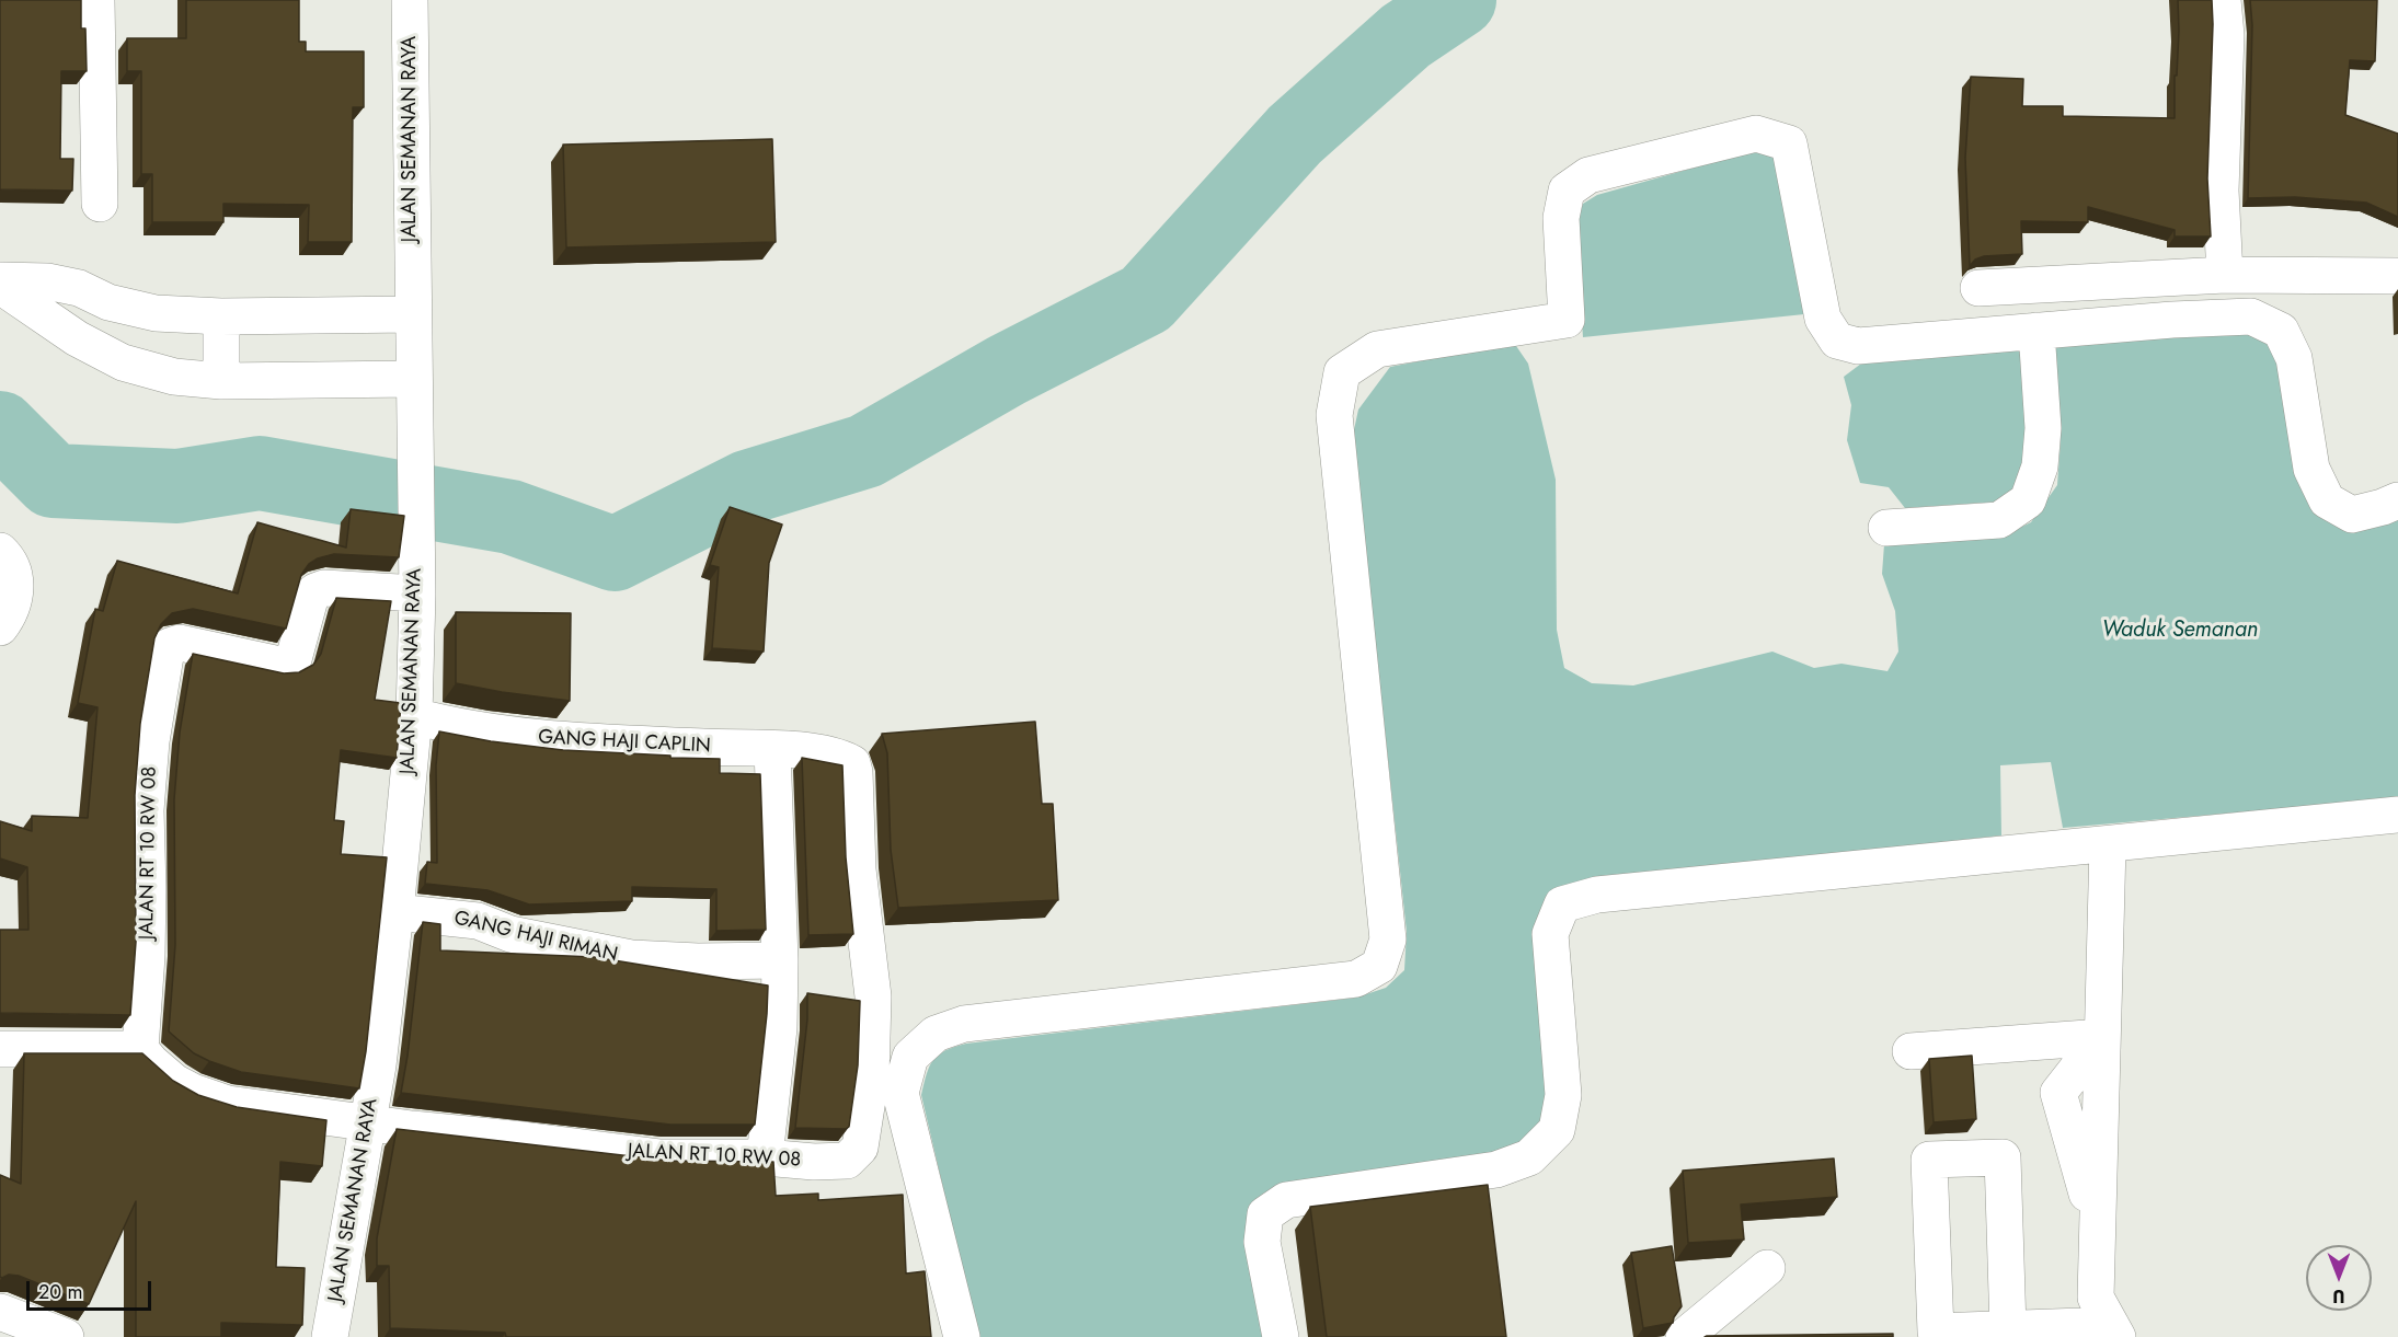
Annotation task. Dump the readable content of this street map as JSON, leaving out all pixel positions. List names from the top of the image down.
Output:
{
  "streets": {
    "street": [
      "JALAN SEMANAN RAYA",
      "GANG HAJI CAPLIN",
      "JALAN RT 10 RW 08",
      "GANG HAJI RIMAN"
    ]
  },
  "crossings": [
    ["JALAN SEMANAN RAYA", "GANG HAJI CAPLIN"],
    ["JALAN SEMANAN RAYA", "JALAN RT 10 RW 08"],
    ["JALAN SEMANAN RAYA", "GANG HAJI RIMAN"],
    ["GANG HAJI CAPLIN", "JALAN RT 10 RW 08"]
  ],
  "water": ["Waduk Semanan"],
  "scale_bar": "20 m",
  "north": "bottom"
}
